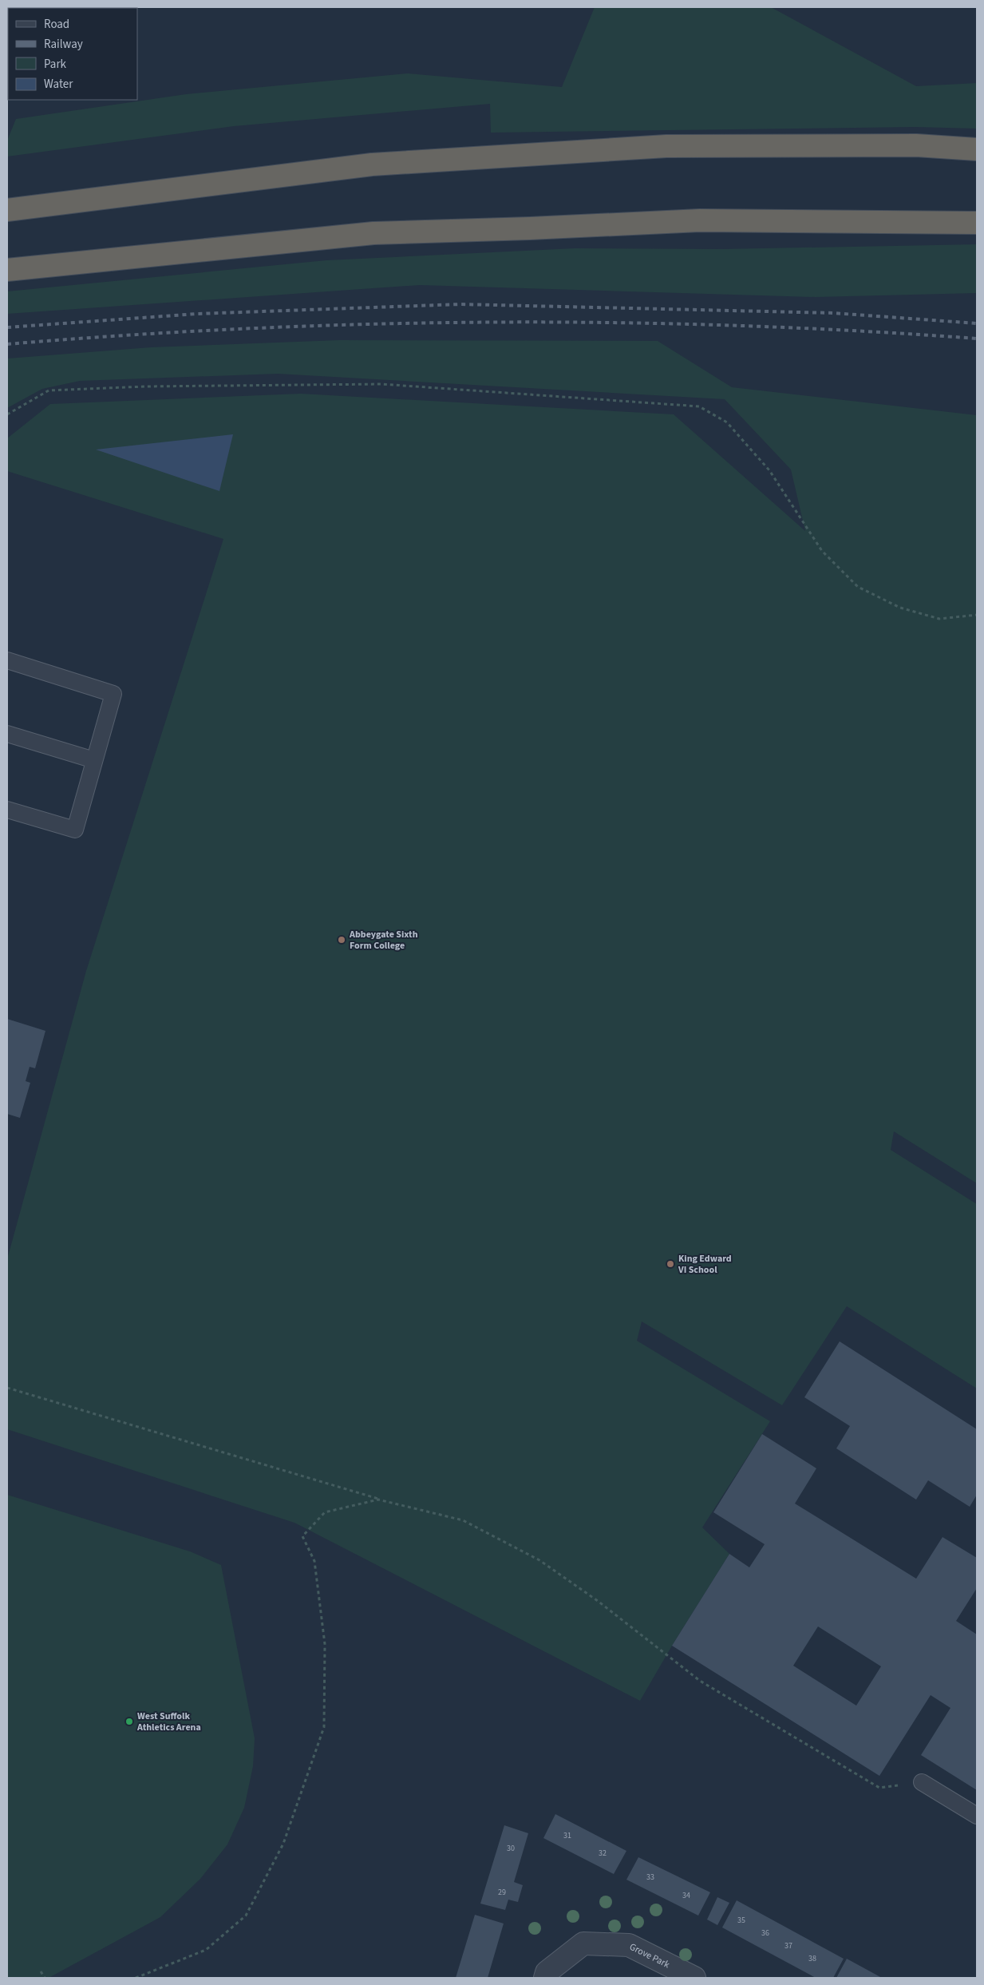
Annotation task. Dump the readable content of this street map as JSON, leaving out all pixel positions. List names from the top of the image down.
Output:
{
  "streets": {
    "street": ["Grove Park"]
  },
  "places": ["Abbeygate Sixth Form College", "King Edward VI School", "West Suffolk Athletics Arena"],
  "house_numbers": [
    "31",
    "30",
    "32",
    "33",
    "29",
    "34",
    "35",
    "36",
    "37",
    "38"
  ],
  "legend": [
    "Road",
    "Railway",
    "Park",
    "Water"
  ]
}
